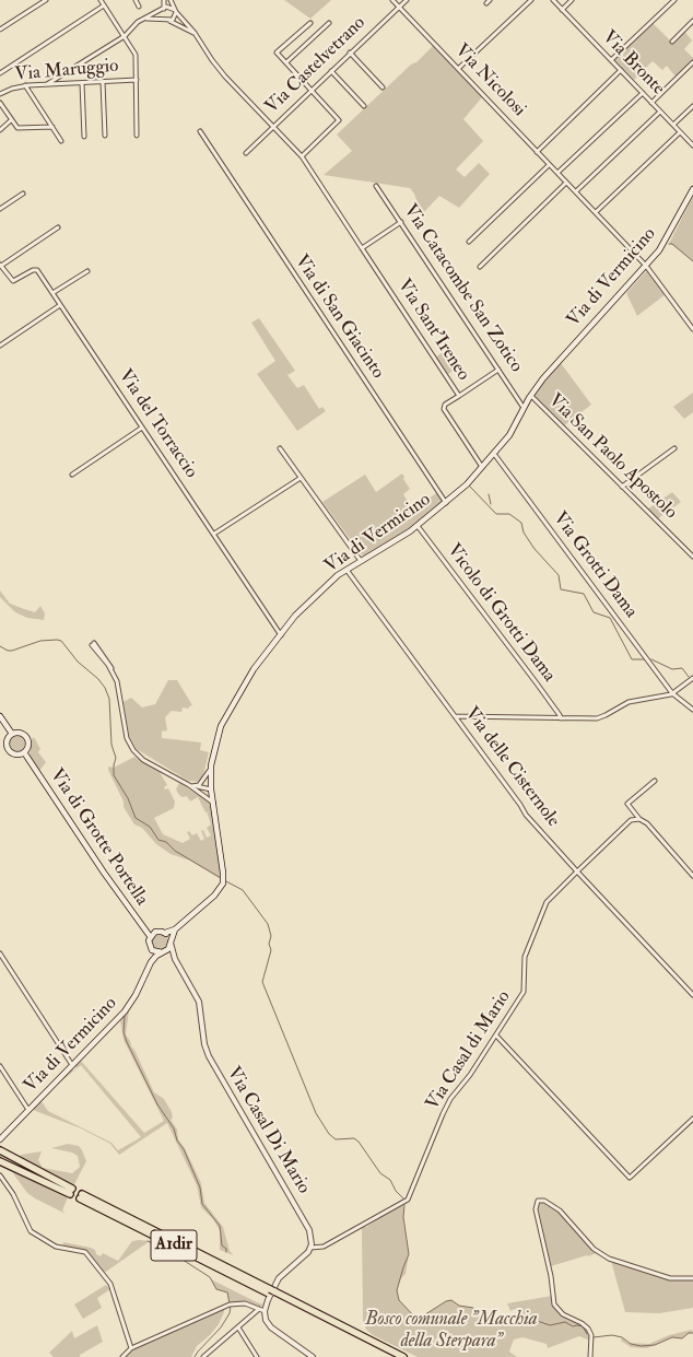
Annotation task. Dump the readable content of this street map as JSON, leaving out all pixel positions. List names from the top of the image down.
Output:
{
  "streets": {
    "highway": ["A1dir"],
    "main road": ["Via di Vermicino", "Via di Grotte Portella"],
    "street": [
      "Via Bronte",
      "Via Castelvetrano",
      "Via Maruggio",
      "Via Nicolosi",
      "Via Catacombe San Zotico",
      "Via di San Giacinto",
      "Via Sant'Ireneo",
      "Via del Torraccio",
      "Via San Paolo Apostolo",
      "Via Grotti Dama",
      "Vicolo di Grotti Dama",
      "Via delle Cisternole",
      "Via Casal di Mario",
      "Via Casal Di Mario"
    ]
  },
  "crossings": [
    ["Via Castelvetrano", "Via Nicolosi"],
    ["Via Castelvetrano", "Via Sant'Ireneo"],
    ["Via Nicolosi", "Via di Vermicino"],
    ["Via di Vermicino", "Via Catacombe San Zotico"],
    ["Via di Vermicino", "Via di San Giacinto"],
    ["Via di Vermicino", "Via Sant'Ireneo"],
    ["Via di Vermicino", "Via del Torraccio"],
    ["Via di Vermicino", "Via San Paolo Apostolo"],
    ["Via di Vermicino", "Via Grotti Dama"],
    ["Via di Vermicino", "Vicolo di Grotti Dama"],
    ["Via di Vermicino", "Via delle Cisternole"],
    ["Via di Vermicino", "Via di Grotte Portella"],
    ["Via di Vermicino", "Via Casal Di Mario"],
    ["Via delle Cisternole", "Via Casal di Mario"],
    ["Via di Grotte Portella", "Via Casal Di Mario"],
    ["Via Casal di Mario", "Via Casal Di Mario"]
  ],
  "parks": ["Bosco comunale \"Macchia della Sterpara\""]
}
